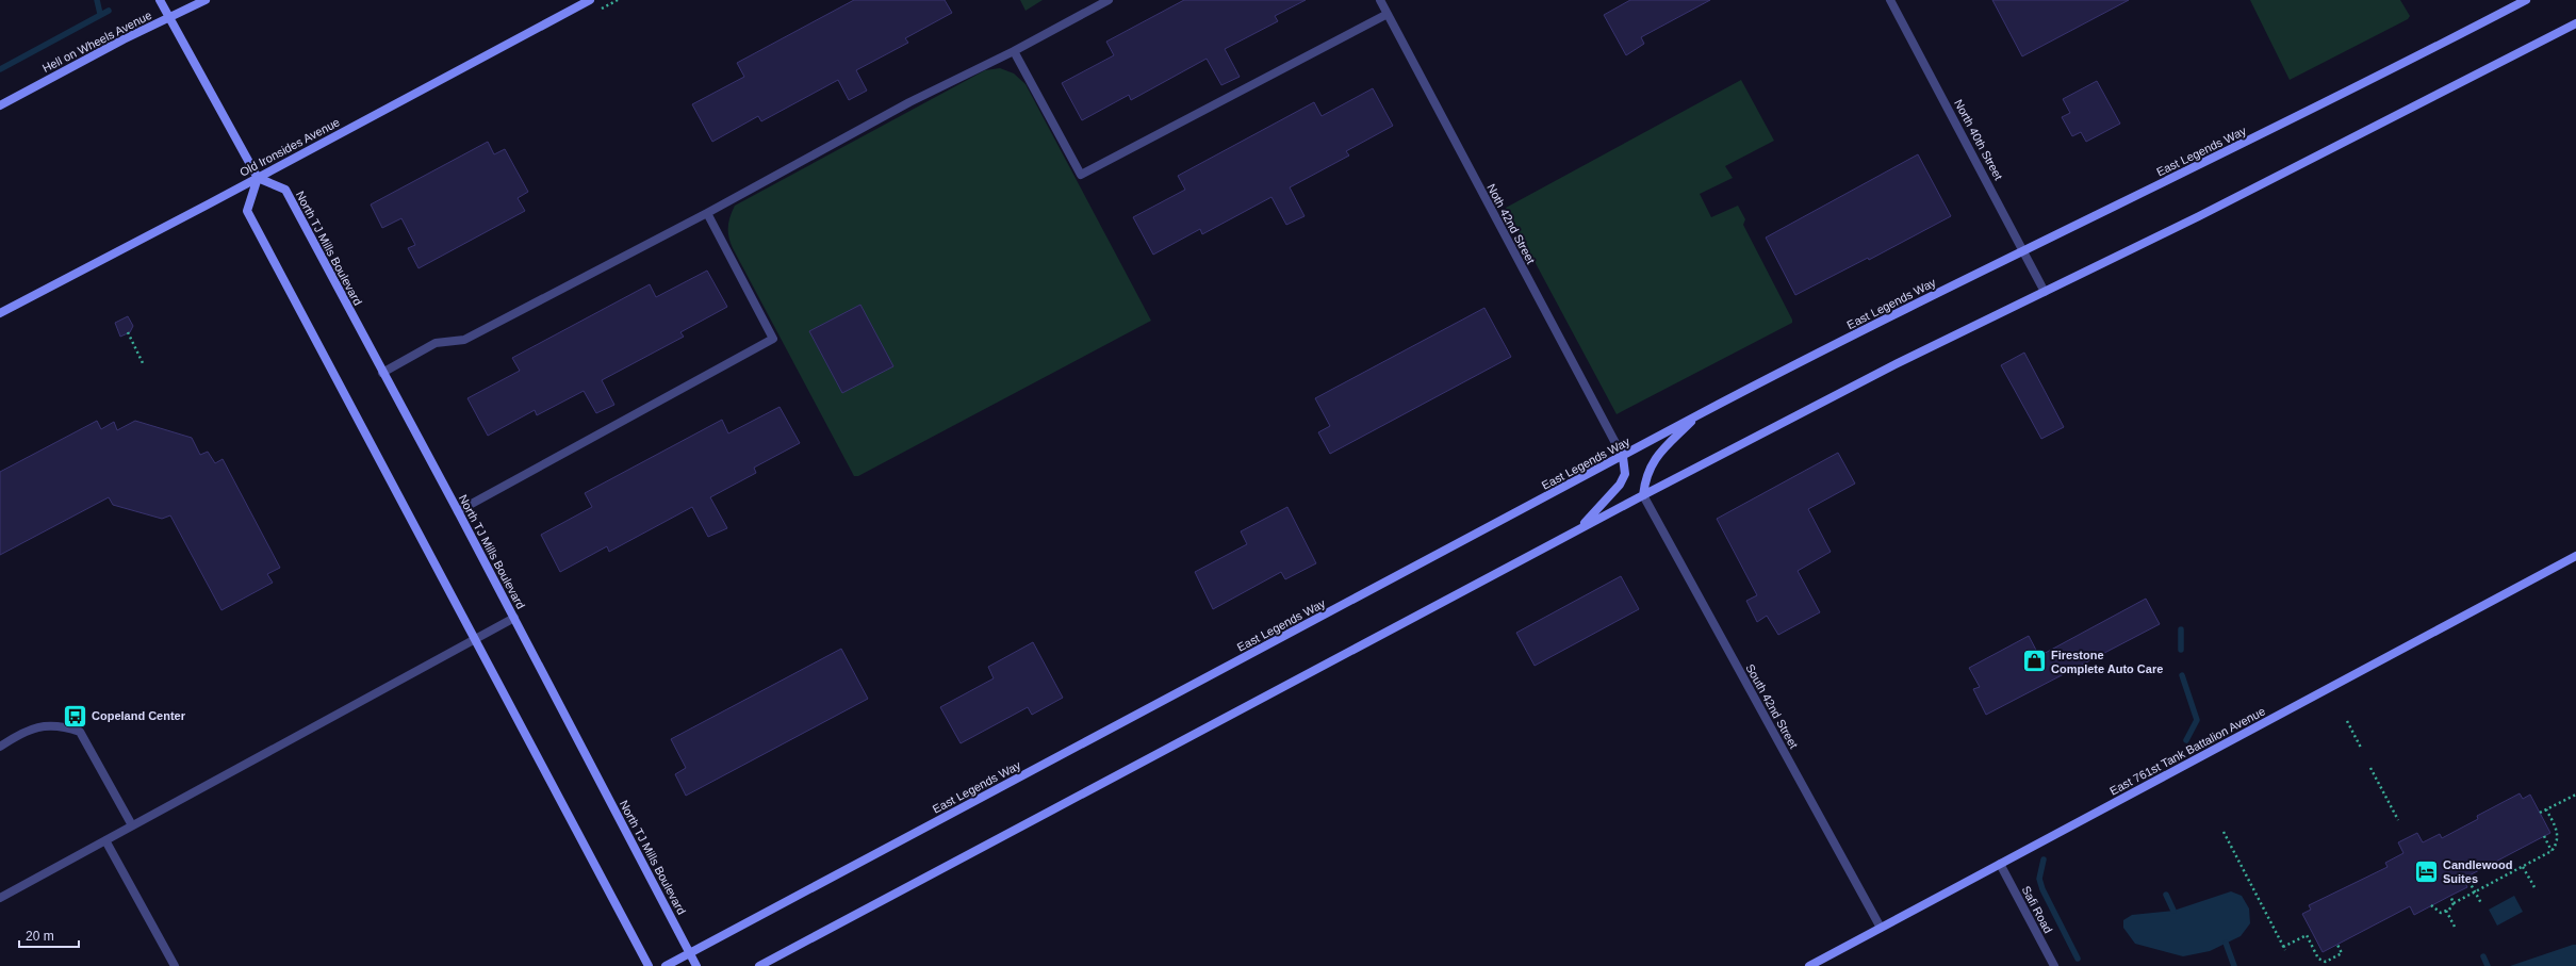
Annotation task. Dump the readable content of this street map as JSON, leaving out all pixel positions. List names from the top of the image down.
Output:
{
  "streets": {
    "street": [
      "Hell on Wheels Avenue",
      "North 40th Street",
      "Old Ironsides Avenue",
      "East Legends Way",
      "Noth 42nd Street",
      "North TJ Mills Boulevard",
      "South 42nd Street",
      "East 761st Tank Battalion Avenue",
      "Safi Road"
    ]
  },
  "crossings": [
    ["North 40th Street", "East Legends Way"],
    ["Old Ironsides Avenue", "North TJ Mills Boulevard"],
    ["East Legends Way", "Noth 42nd Street"],
    ["East Legends Way", "North TJ Mills Boulevard"],
    ["South 42nd Street", "East 761st Tank Battalion Avenue"],
    ["East 761st Tank Battalion Avenue", "Safi Road"]
  ],
  "places": {
    "shop": ["Firestone Complete Auto Care"],
    "bus stop": ["Copeland Center"],
    "hotel": ["Candlewood Suites"]
  },
  "scale_bar": "20 m"
}
